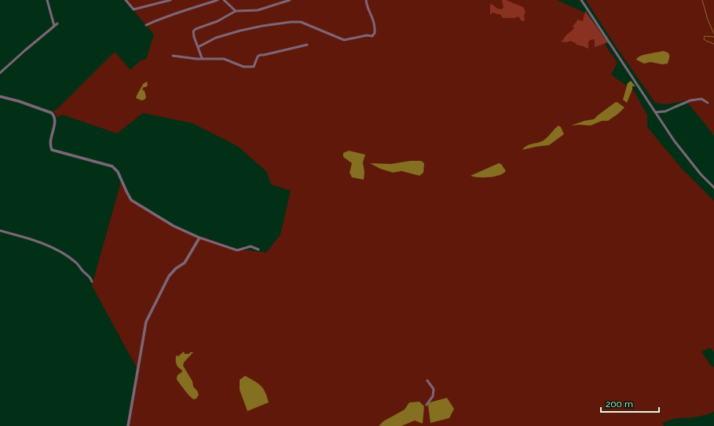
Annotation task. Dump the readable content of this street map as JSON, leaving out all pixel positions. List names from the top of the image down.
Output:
{
  "scale_bar": "200 m"
}
